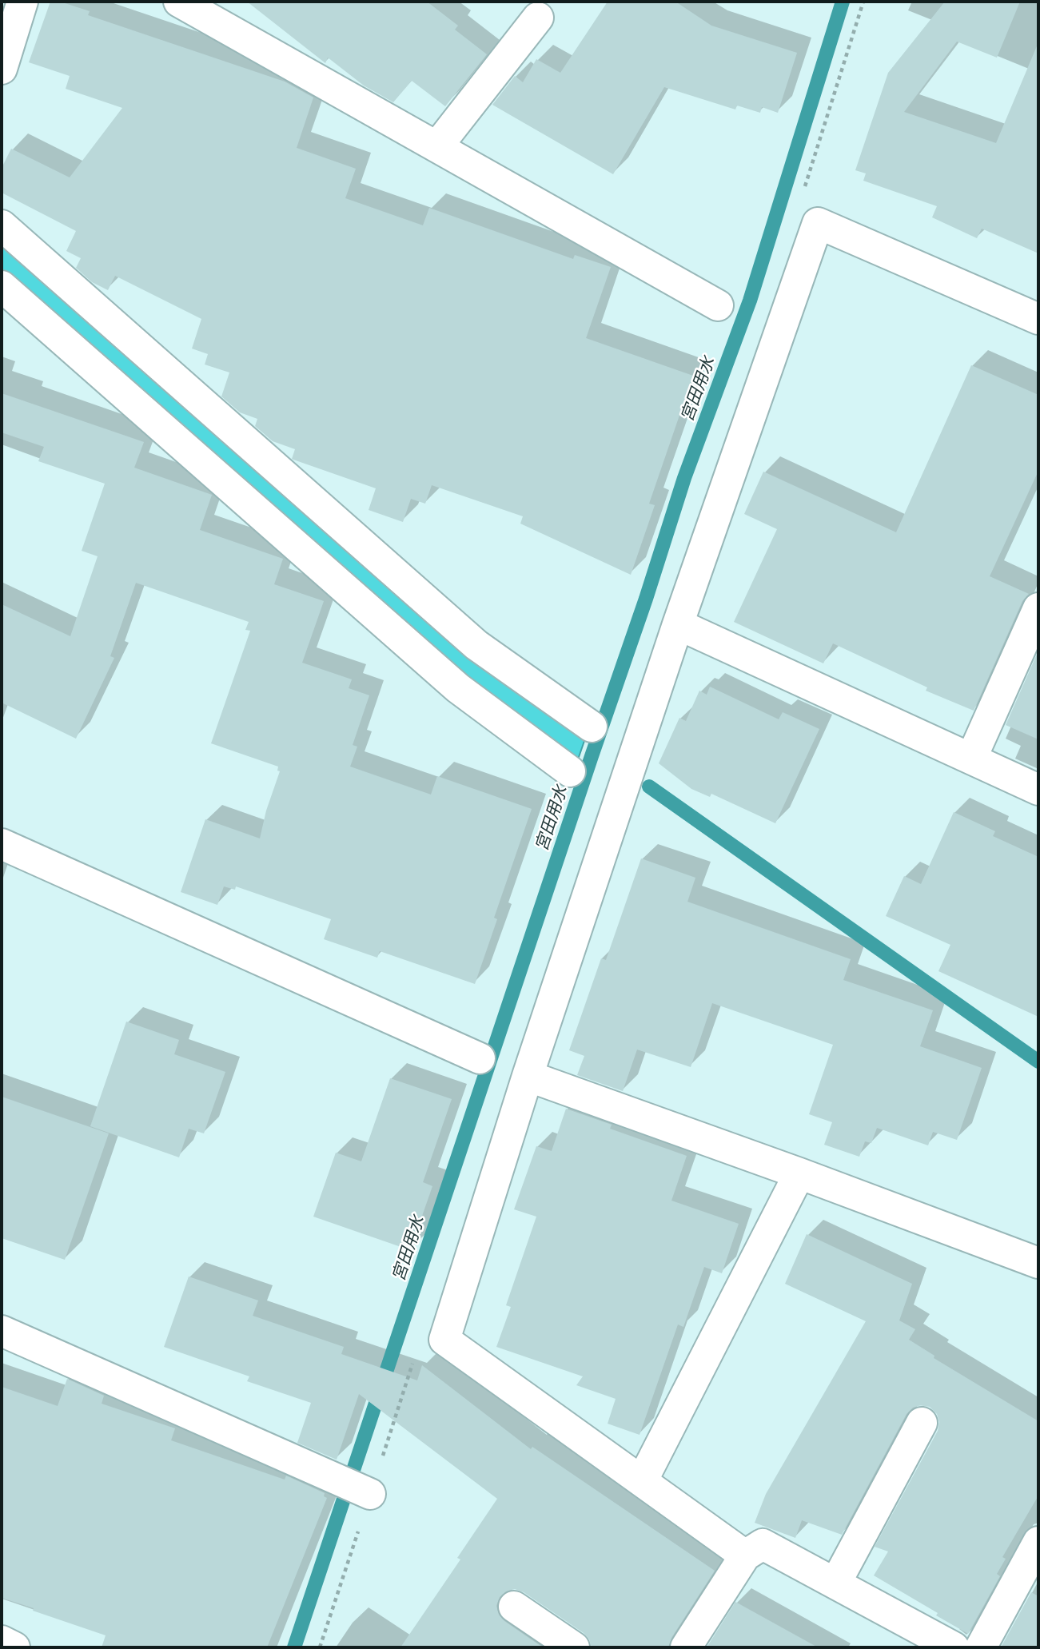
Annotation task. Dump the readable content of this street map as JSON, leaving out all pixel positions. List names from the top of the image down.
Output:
{
  "water": ["宮田用水"]
}
